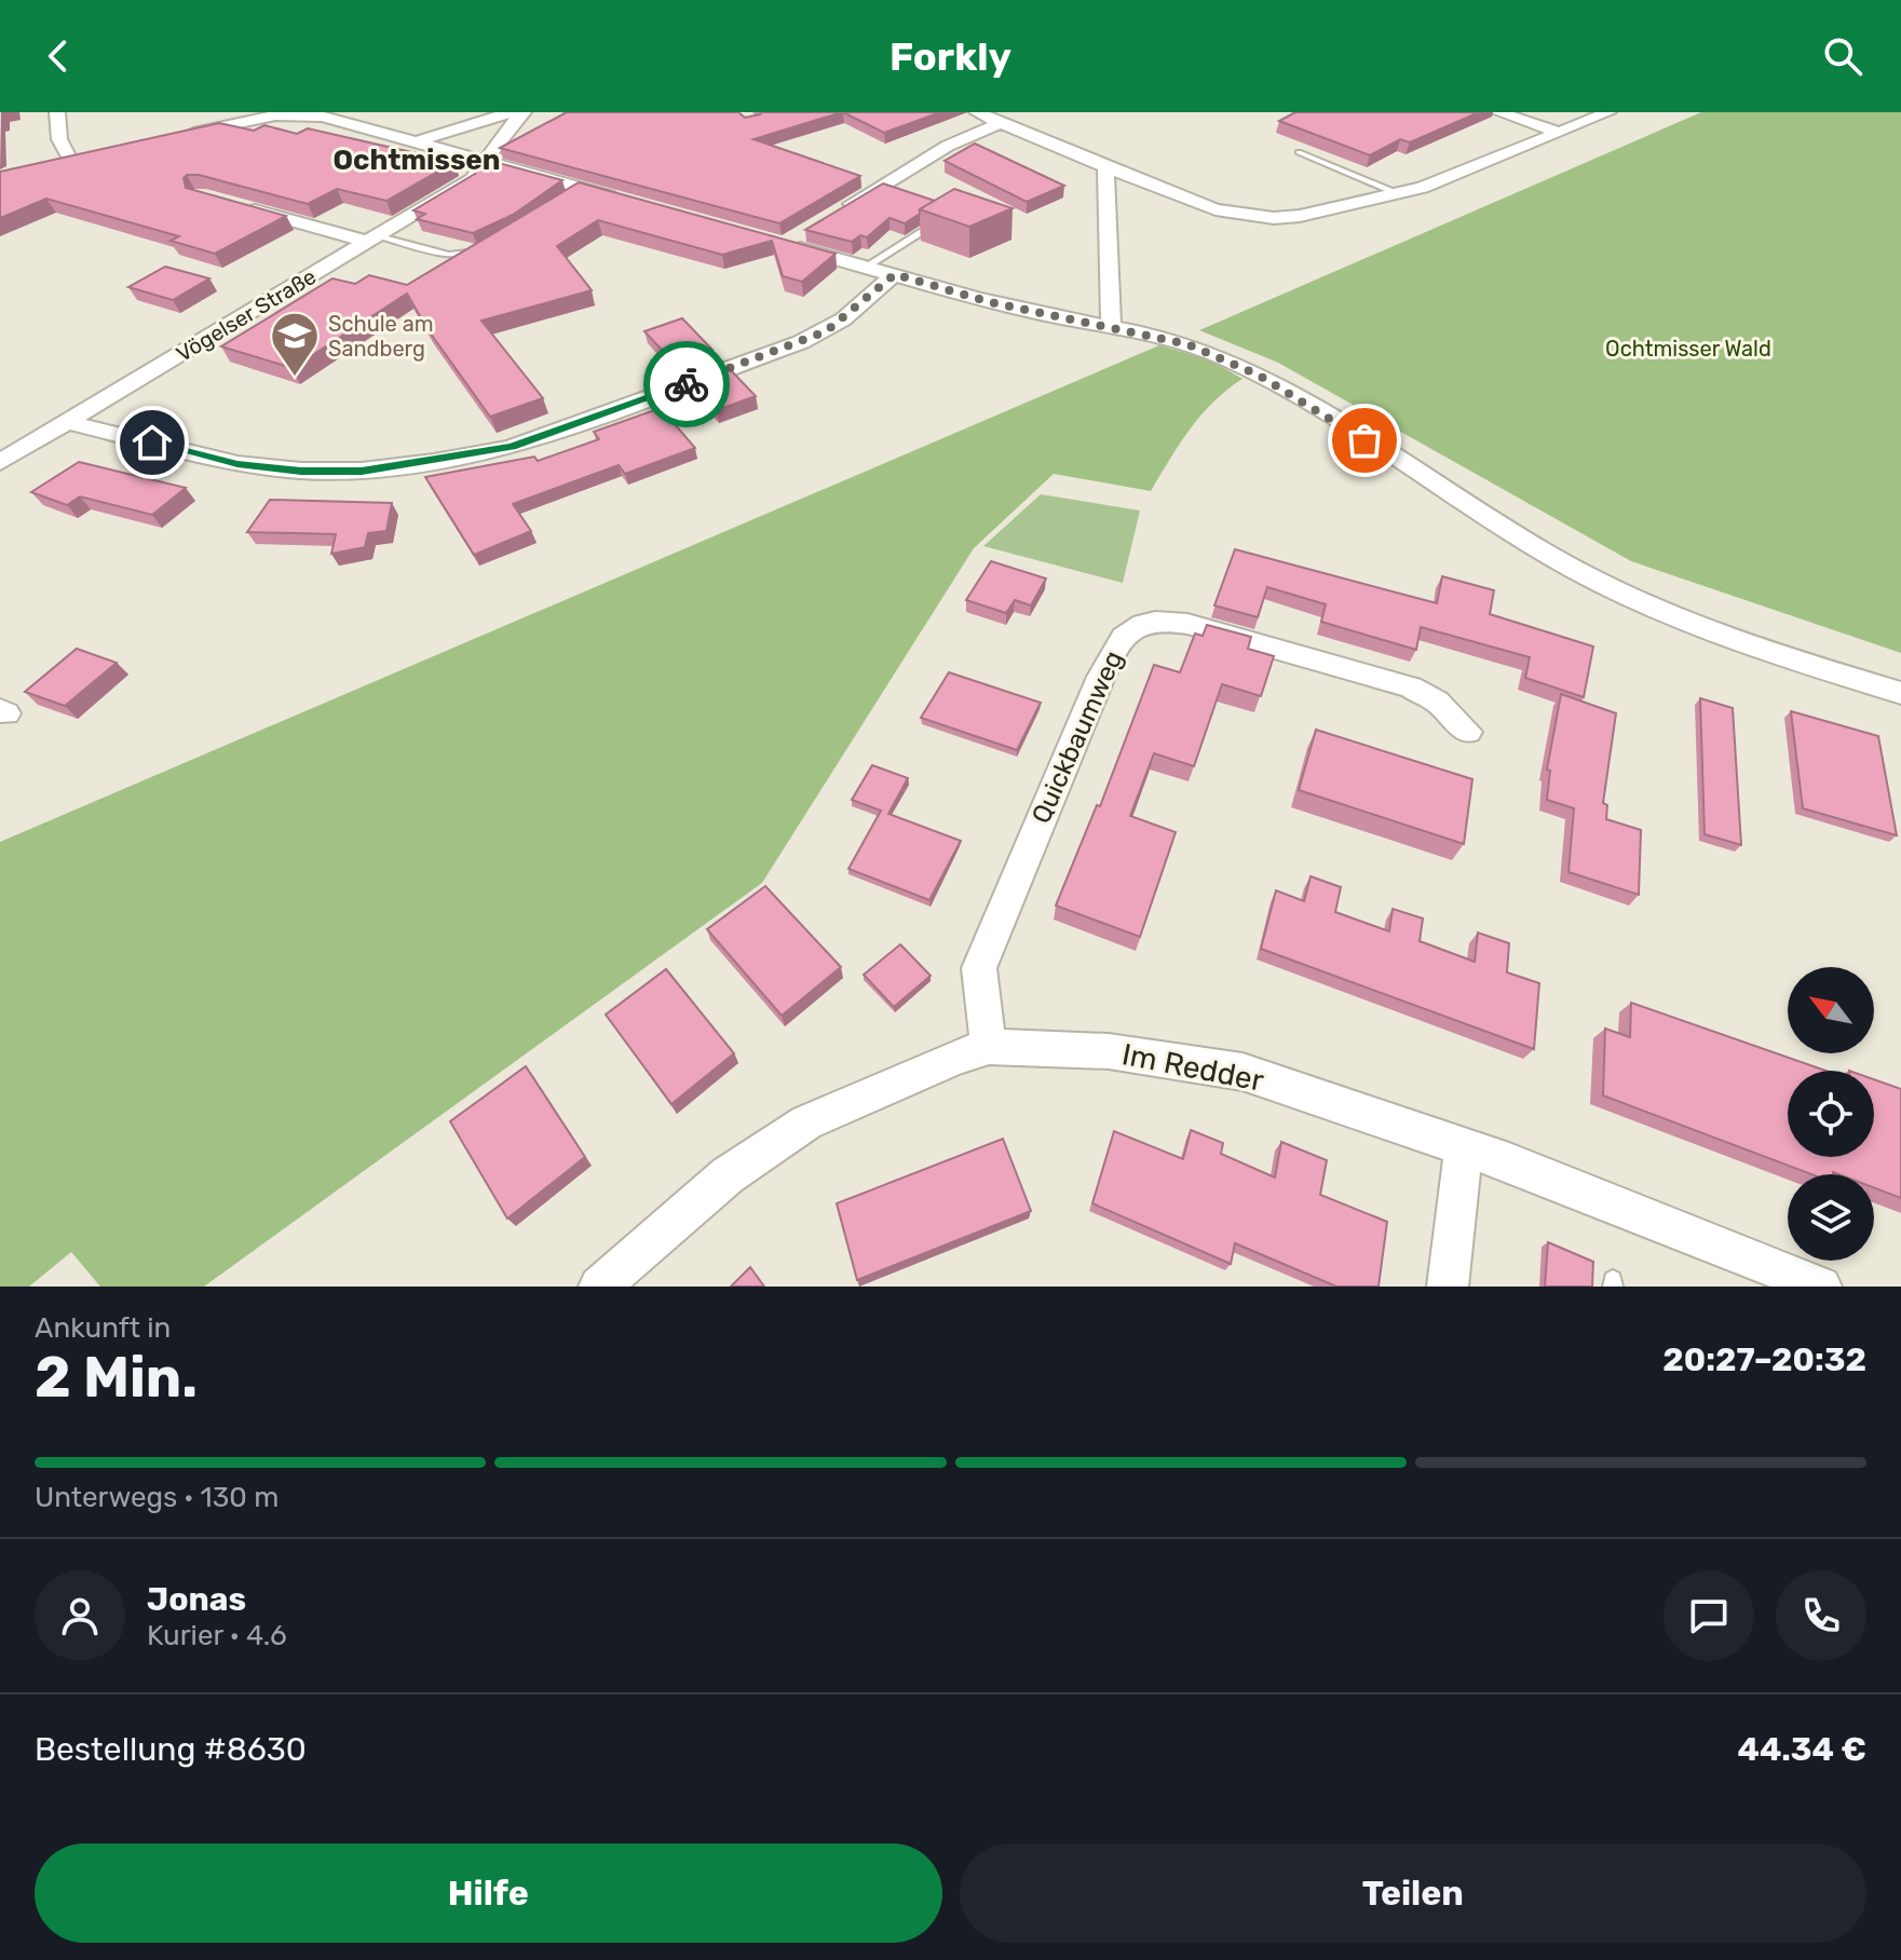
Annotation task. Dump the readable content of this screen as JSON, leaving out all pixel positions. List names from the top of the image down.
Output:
{
  "streets": {
    "street": ["Vögelser Straße", "Quickbaumweg", "Im Redder"]
  },
  "crossings": [
    ["Quickbaumweg", "Im Redder"]
  ],
  "districts": ["Ochtmissen"],
  "parks": ["Ochtmisser Wald"],
  "places": {
    "school or university": ["Schule am Sandberg"]
  },
  "north": "top left",
  "page": {
    "header": "Forkly",
    "heading": ["2 Min.", "Ankunft in", "20:27–20:32"],
    "panel": [
      "Jonas",
      "Kurier · 4.6",
      "Bestellung #8630",
      "44.34 €"
    ],
    "bar": "Unterwegs · 130 m",
    "buttons": ["Hilfe", "Teilen"]
  }
}
